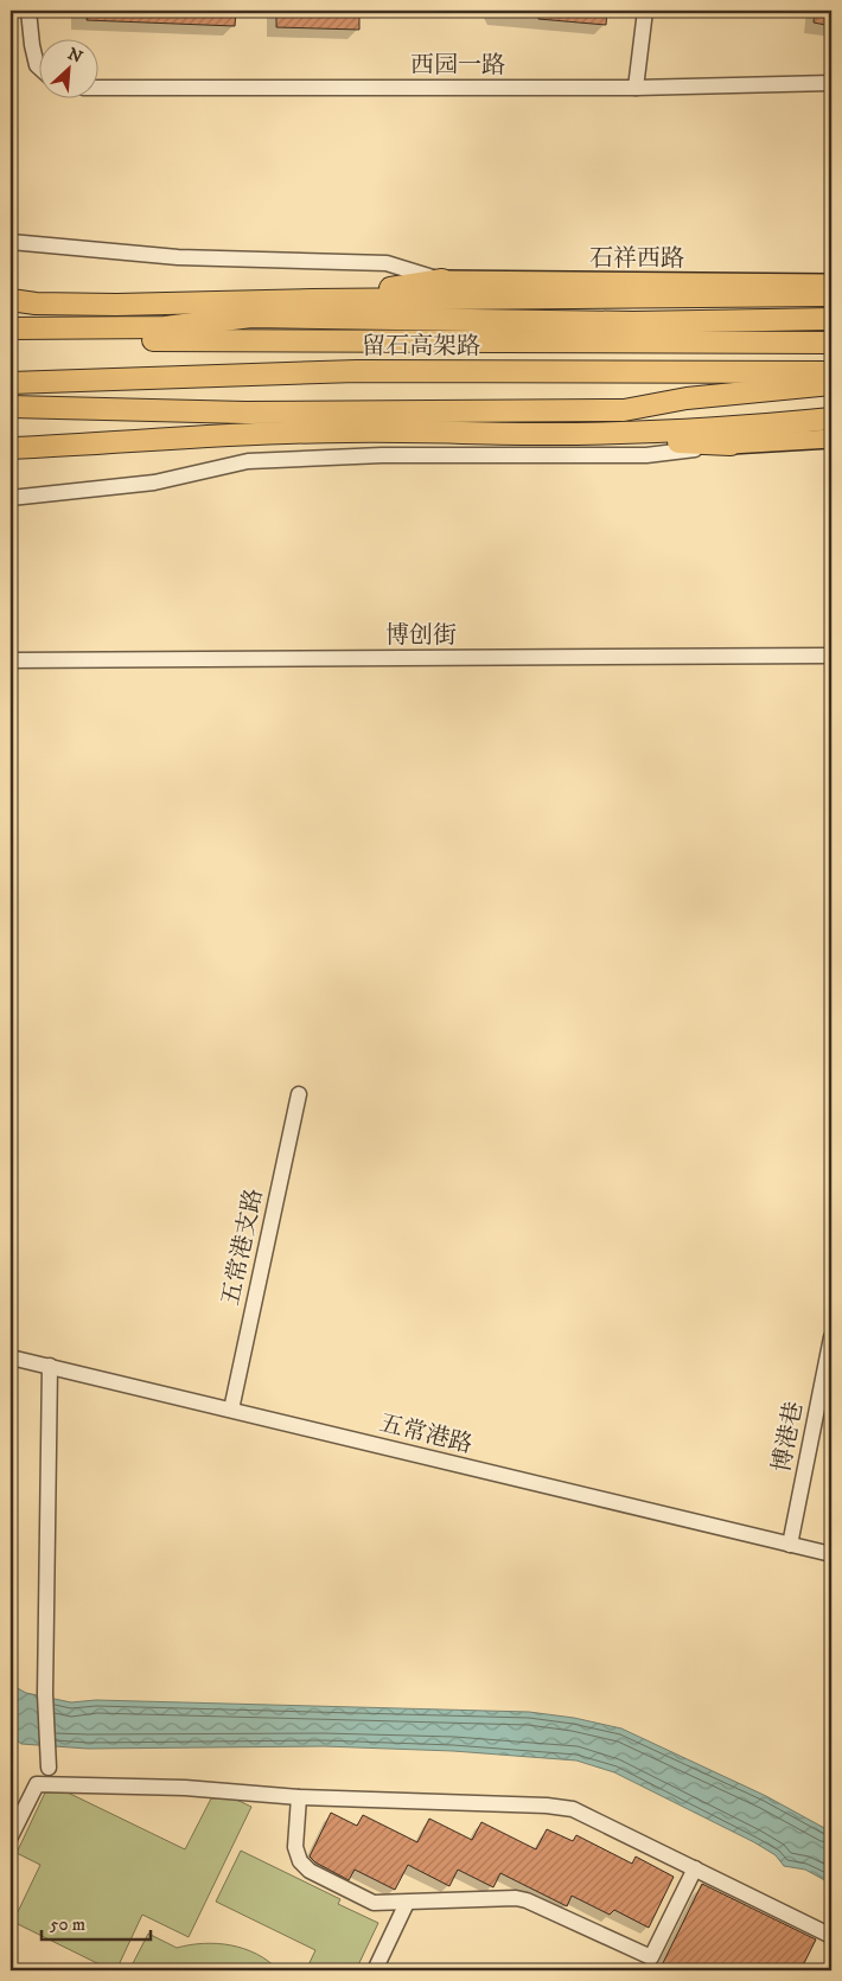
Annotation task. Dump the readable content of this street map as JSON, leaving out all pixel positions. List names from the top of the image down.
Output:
{
  "streets": {
    "highway": ["留石高架路"],
    "main road": ["石祥西路"],
    "street": [
      "西园一路",
      "博创街",
      "五常港支路",
      "五常港路",
      "博港巷"
    ]
  },
  "crossings": [
    ["五常港支路", "五常港路"],
    ["五常港路", "博港巷"]
  ],
  "scale_bar": "50 m",
  "north": "top right"
}
